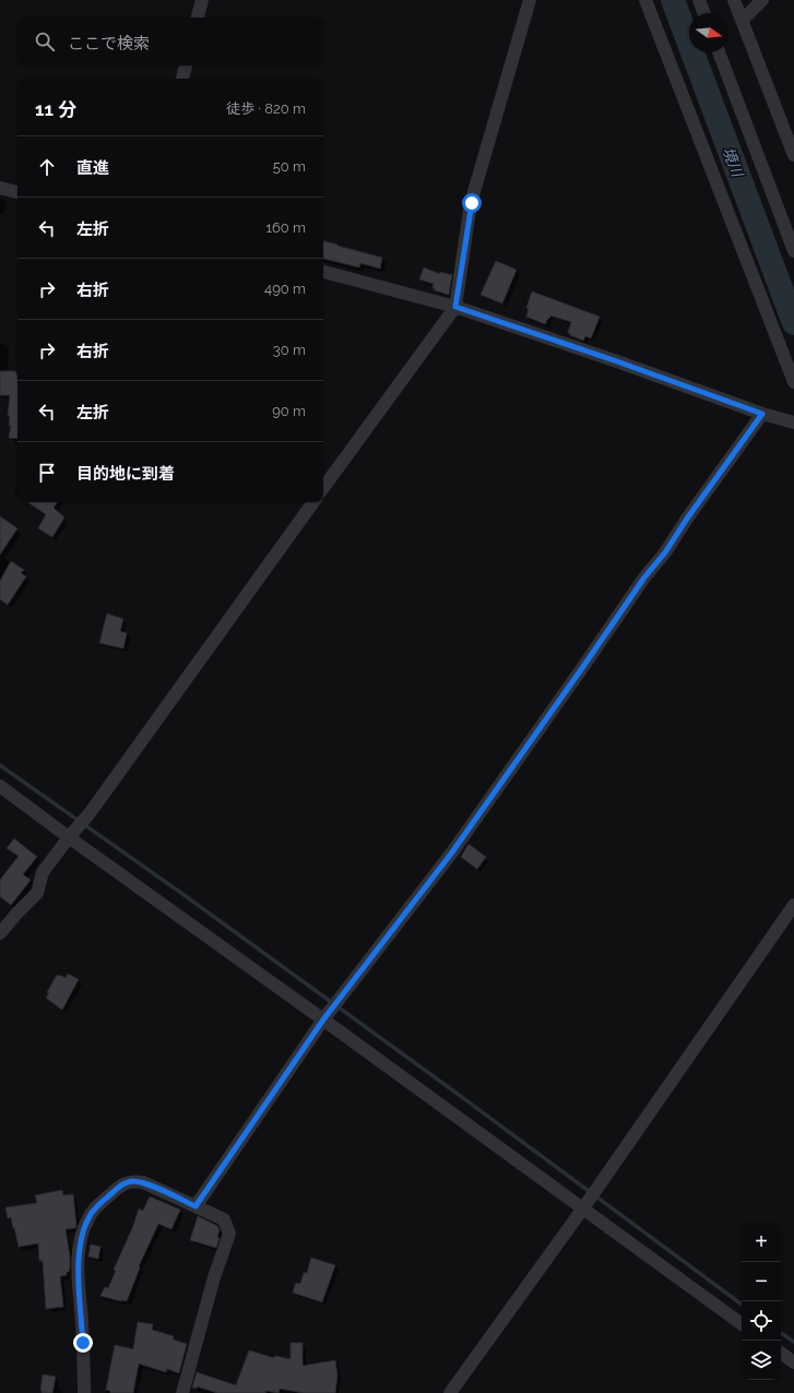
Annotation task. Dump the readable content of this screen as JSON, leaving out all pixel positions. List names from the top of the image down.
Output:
{
  "water": ["境川"],
  "north": "right",
  "page": {
    "search": "ここで検索",
    "heading": ["11 分", "徒歩 · 820 m"],
    "list": [
      ["直進", "50 m"],
      ["左折", "160 m"],
      ["右折", "490 m"],
      ["右折", "30 m"],
      ["左折", "90 m"],
      "目的地に到着"
    ],
    "map_buttons": ["+", "−"]
  }
}
